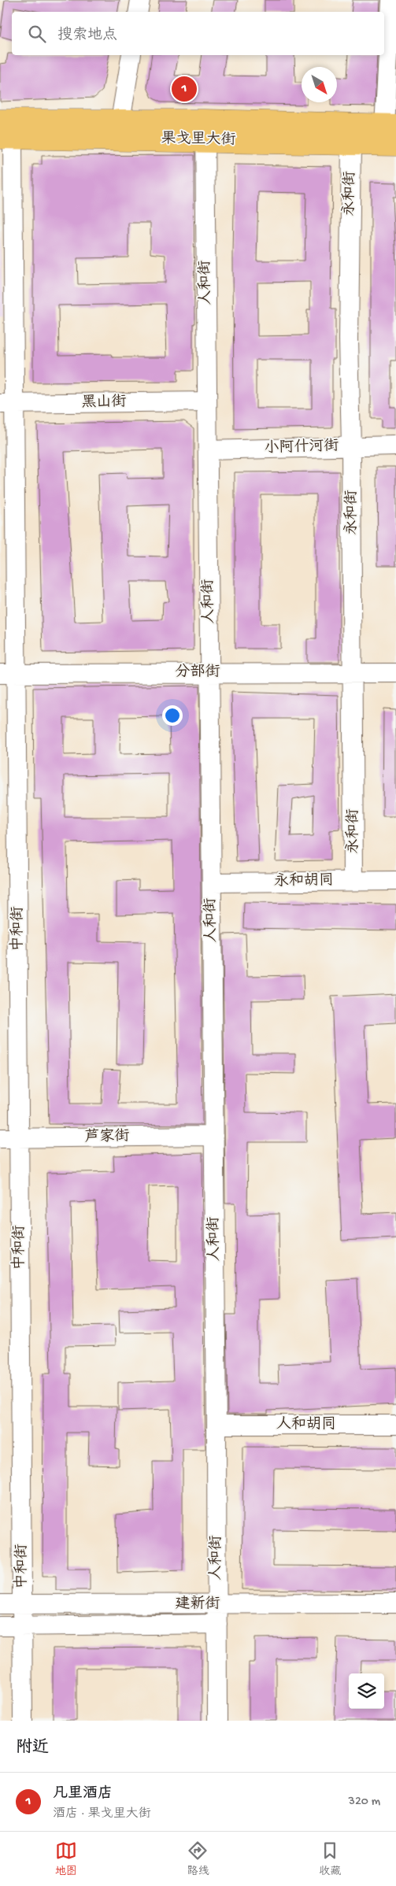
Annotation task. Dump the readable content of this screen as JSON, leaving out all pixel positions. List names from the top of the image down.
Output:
{
  "streets": {
    "main road": ["果戈里大街"],
    "street": [
      "永和街",
      "人和街",
      "黑山街",
      "小阿什河街",
      "分部街",
      "永和胡同",
      "中和街",
      "芦家街",
      "人和胡同",
      "建新街"
    ]
  },
  "crossings": [
    ["果戈里大街", "永和街"],
    ["果戈里大街", "人和街"],
    ["果戈里大街", "中和街"],
    ["永和街", "小阿什河街"],
    ["永和街", "分部街"],
    ["永和街", "永和胡同"],
    ["人和街", "黑山街"],
    ["人和街", "小阿什河街"],
    ["人和街", "分部街"],
    ["人和街", "永和胡同"],
    ["人和街", "芦家街"],
    ["人和街", "人和胡同"],
    ["人和街", "建新街"],
    ["黑山街", "中和街"],
    ["分部街", "中和街"],
    ["中和街", "芦家街"],
    ["中和街", "建新街"]
  ],
  "north": "bottom right",
  "page": {
    "search": "搜索地点",
    "pins": "1",
    "heading": "附近",
    "list": [
      {
        "mark": "1",
        "name": "凡里酒店",
        "note": "酒店 · 果戈里大街",
        "value": "320 m"
      }
    ],
    "nav": ["地图", "路线", "收藏"]
  }
}
